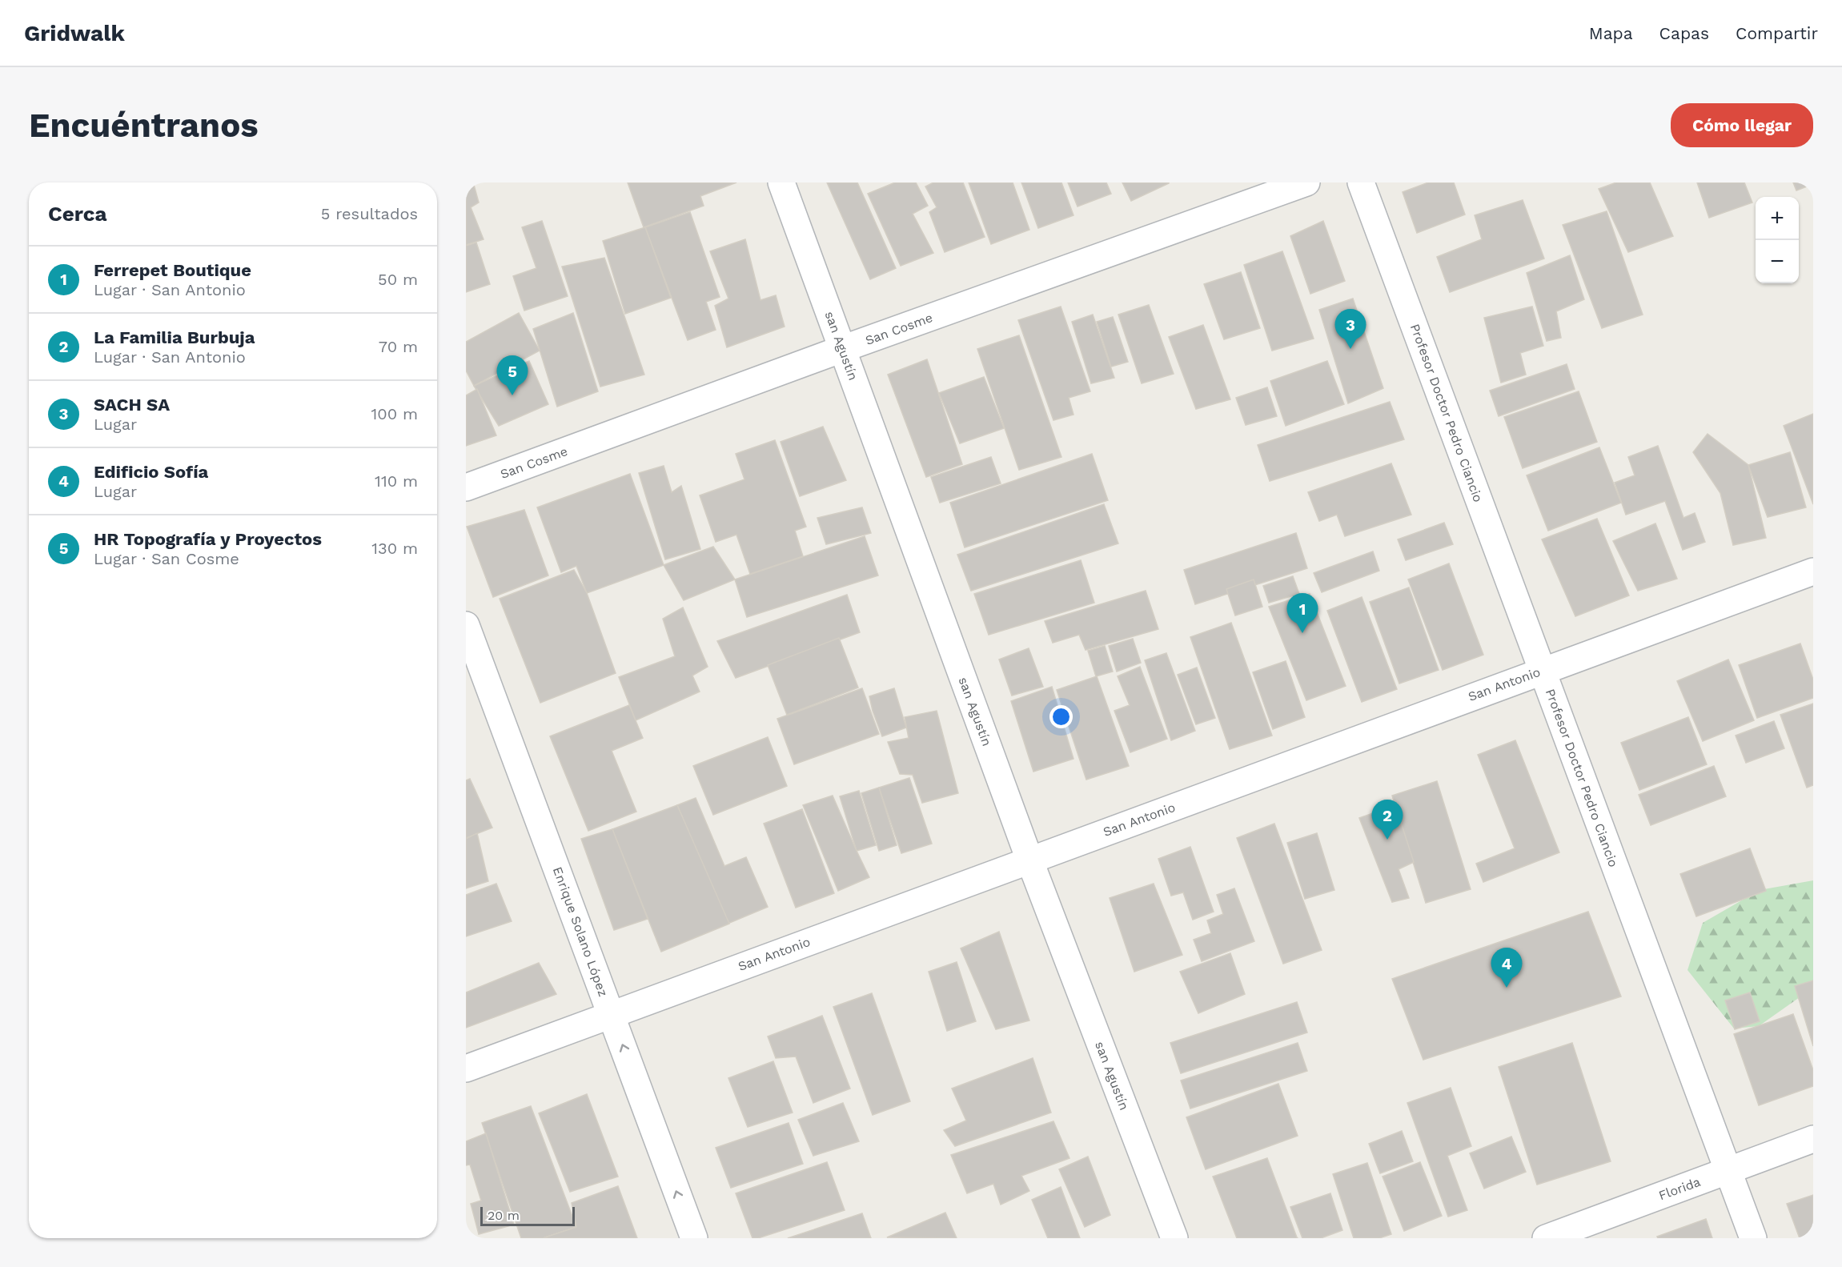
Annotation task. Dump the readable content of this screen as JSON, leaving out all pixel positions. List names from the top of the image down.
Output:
{
  "streets": {
    "street": [
      "San Cosme",
      "san Agustín",
      "Profesor Doctor Pedro Ciancio",
      "San Antonio",
      "Enrique Solano López",
      "Florida"
    ]
  },
  "crossings": [
    ["San Cosme", "san Agustín"],
    ["san Agustín", "San Antonio"],
    ["Profesor Doctor Pedro Ciancio", "San Antonio"],
    ["Profesor Doctor Pedro Ciancio", "Florida"],
    ["San Antonio", "Enrique Solano López"]
  ],
  "one_way": ["Enrique Solano López"],
  "scale_bar": "20 m",
  "page": {
    "header": "Gridwalk",
    "nav": ["Mapa", "Capas", "Compartir"],
    "buttons": "Cómo llegar",
    "title": "Encuéntranos",
    "heading": ["Cerca", "5 resultados"],
    "map_buttons": ["+", "−"],
    "list": [
      {
        "mark": "1",
        "name": "Ferrepet Boutique",
        "note": "Lugar · San Antonio",
        "value": "50 m"
      },
      {
        "mark": "2",
        "name": "La Familia Burbuja",
        "note": "Lugar · San Antonio",
        "value": "70 m"
      },
      {
        "mark": "3",
        "name": "SACH SA",
        "note": "Lugar",
        "value": "100 m"
      },
      {
        "mark": "4",
        "name": "Edificio Sofía",
        "note": "Lugar",
        "value": "110 m"
      },
      {
        "mark": "5",
        "name": "HR Topografía y Proyectos",
        "note": "Lugar · San Cosme",
        "value": "130 m"
      }
    ],
    "pins": [
      "3",
      "5",
      "1",
      "2",
      "4"
    ],
    "scale": "20 m"
  }
}
